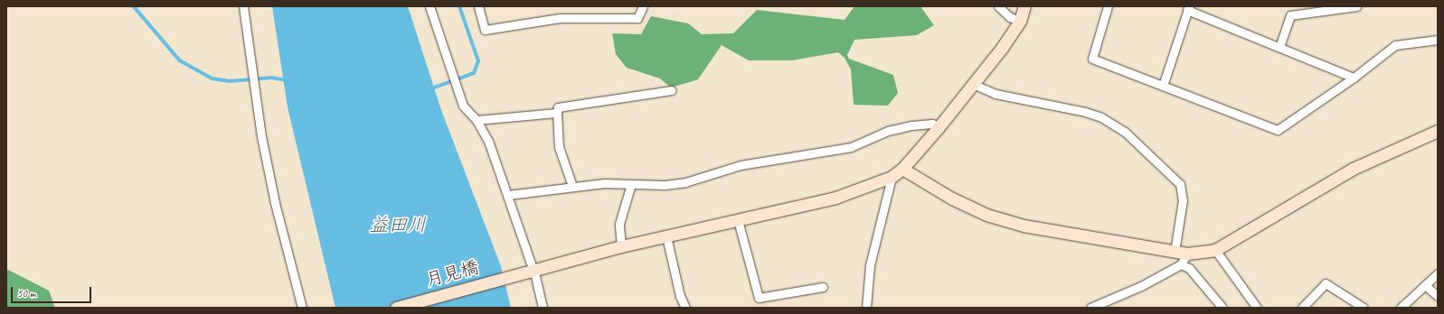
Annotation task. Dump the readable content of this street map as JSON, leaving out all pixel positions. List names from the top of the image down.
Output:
{
  "streets": {
    "street": ["月見橋"]
  },
  "water": ["益田川"],
  "scale_bar": "50 m"
}
